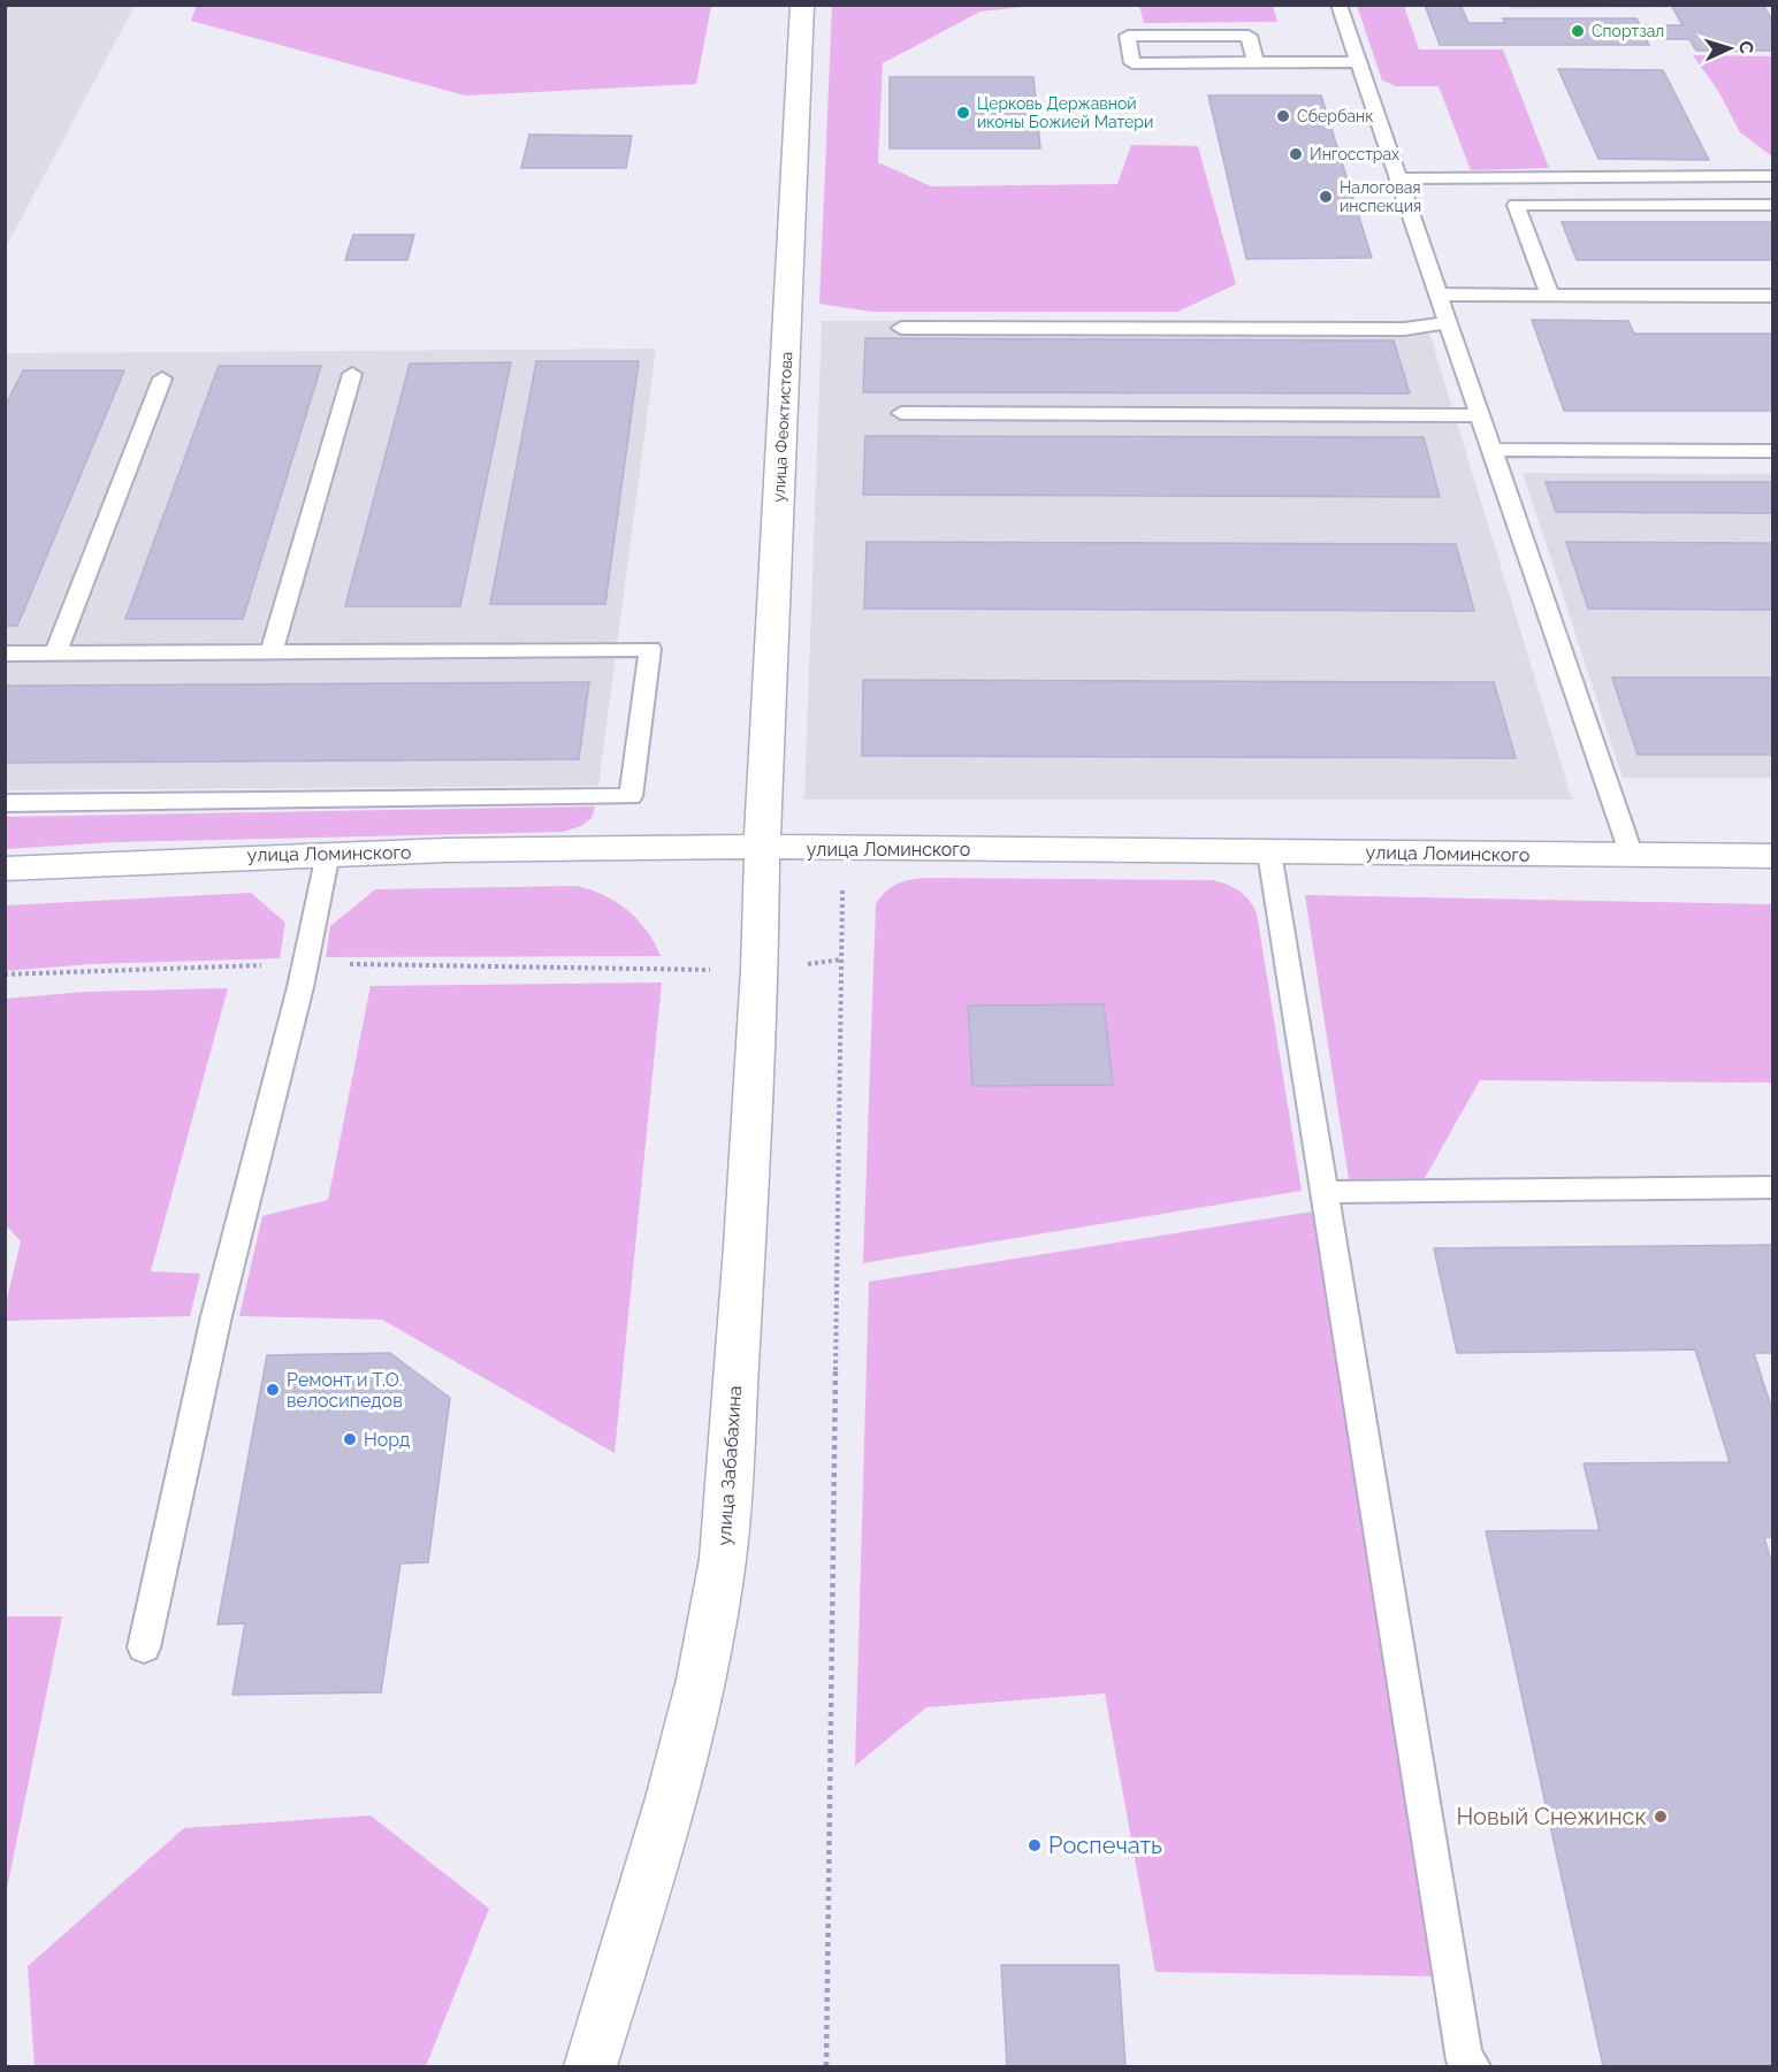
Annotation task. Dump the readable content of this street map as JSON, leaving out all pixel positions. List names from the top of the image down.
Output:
{
  "streets": {
    "street": ["улица Феоктистова", "улица Ломинского", "улица Забабахина"]
  },
  "crossings": [
    ["улица Феоктистова", "улица Ломинского"],
    ["улица Феоктистова", "улица Забабахина"],
    ["улица Ломинского", "улица Забабахина"]
  ],
  "places": [
    "Спортзал",
    "Церковь Державной иконы Божией Матери",
    "Сбербанк",
    "Ингосстрах",
    "Налоговая инспекция",
    "Ремонт и Т.О. велосипедов",
    "Норд",
    "Новый Снежинск",
    "Роспечать"
  ],
  "north": "right"
}
